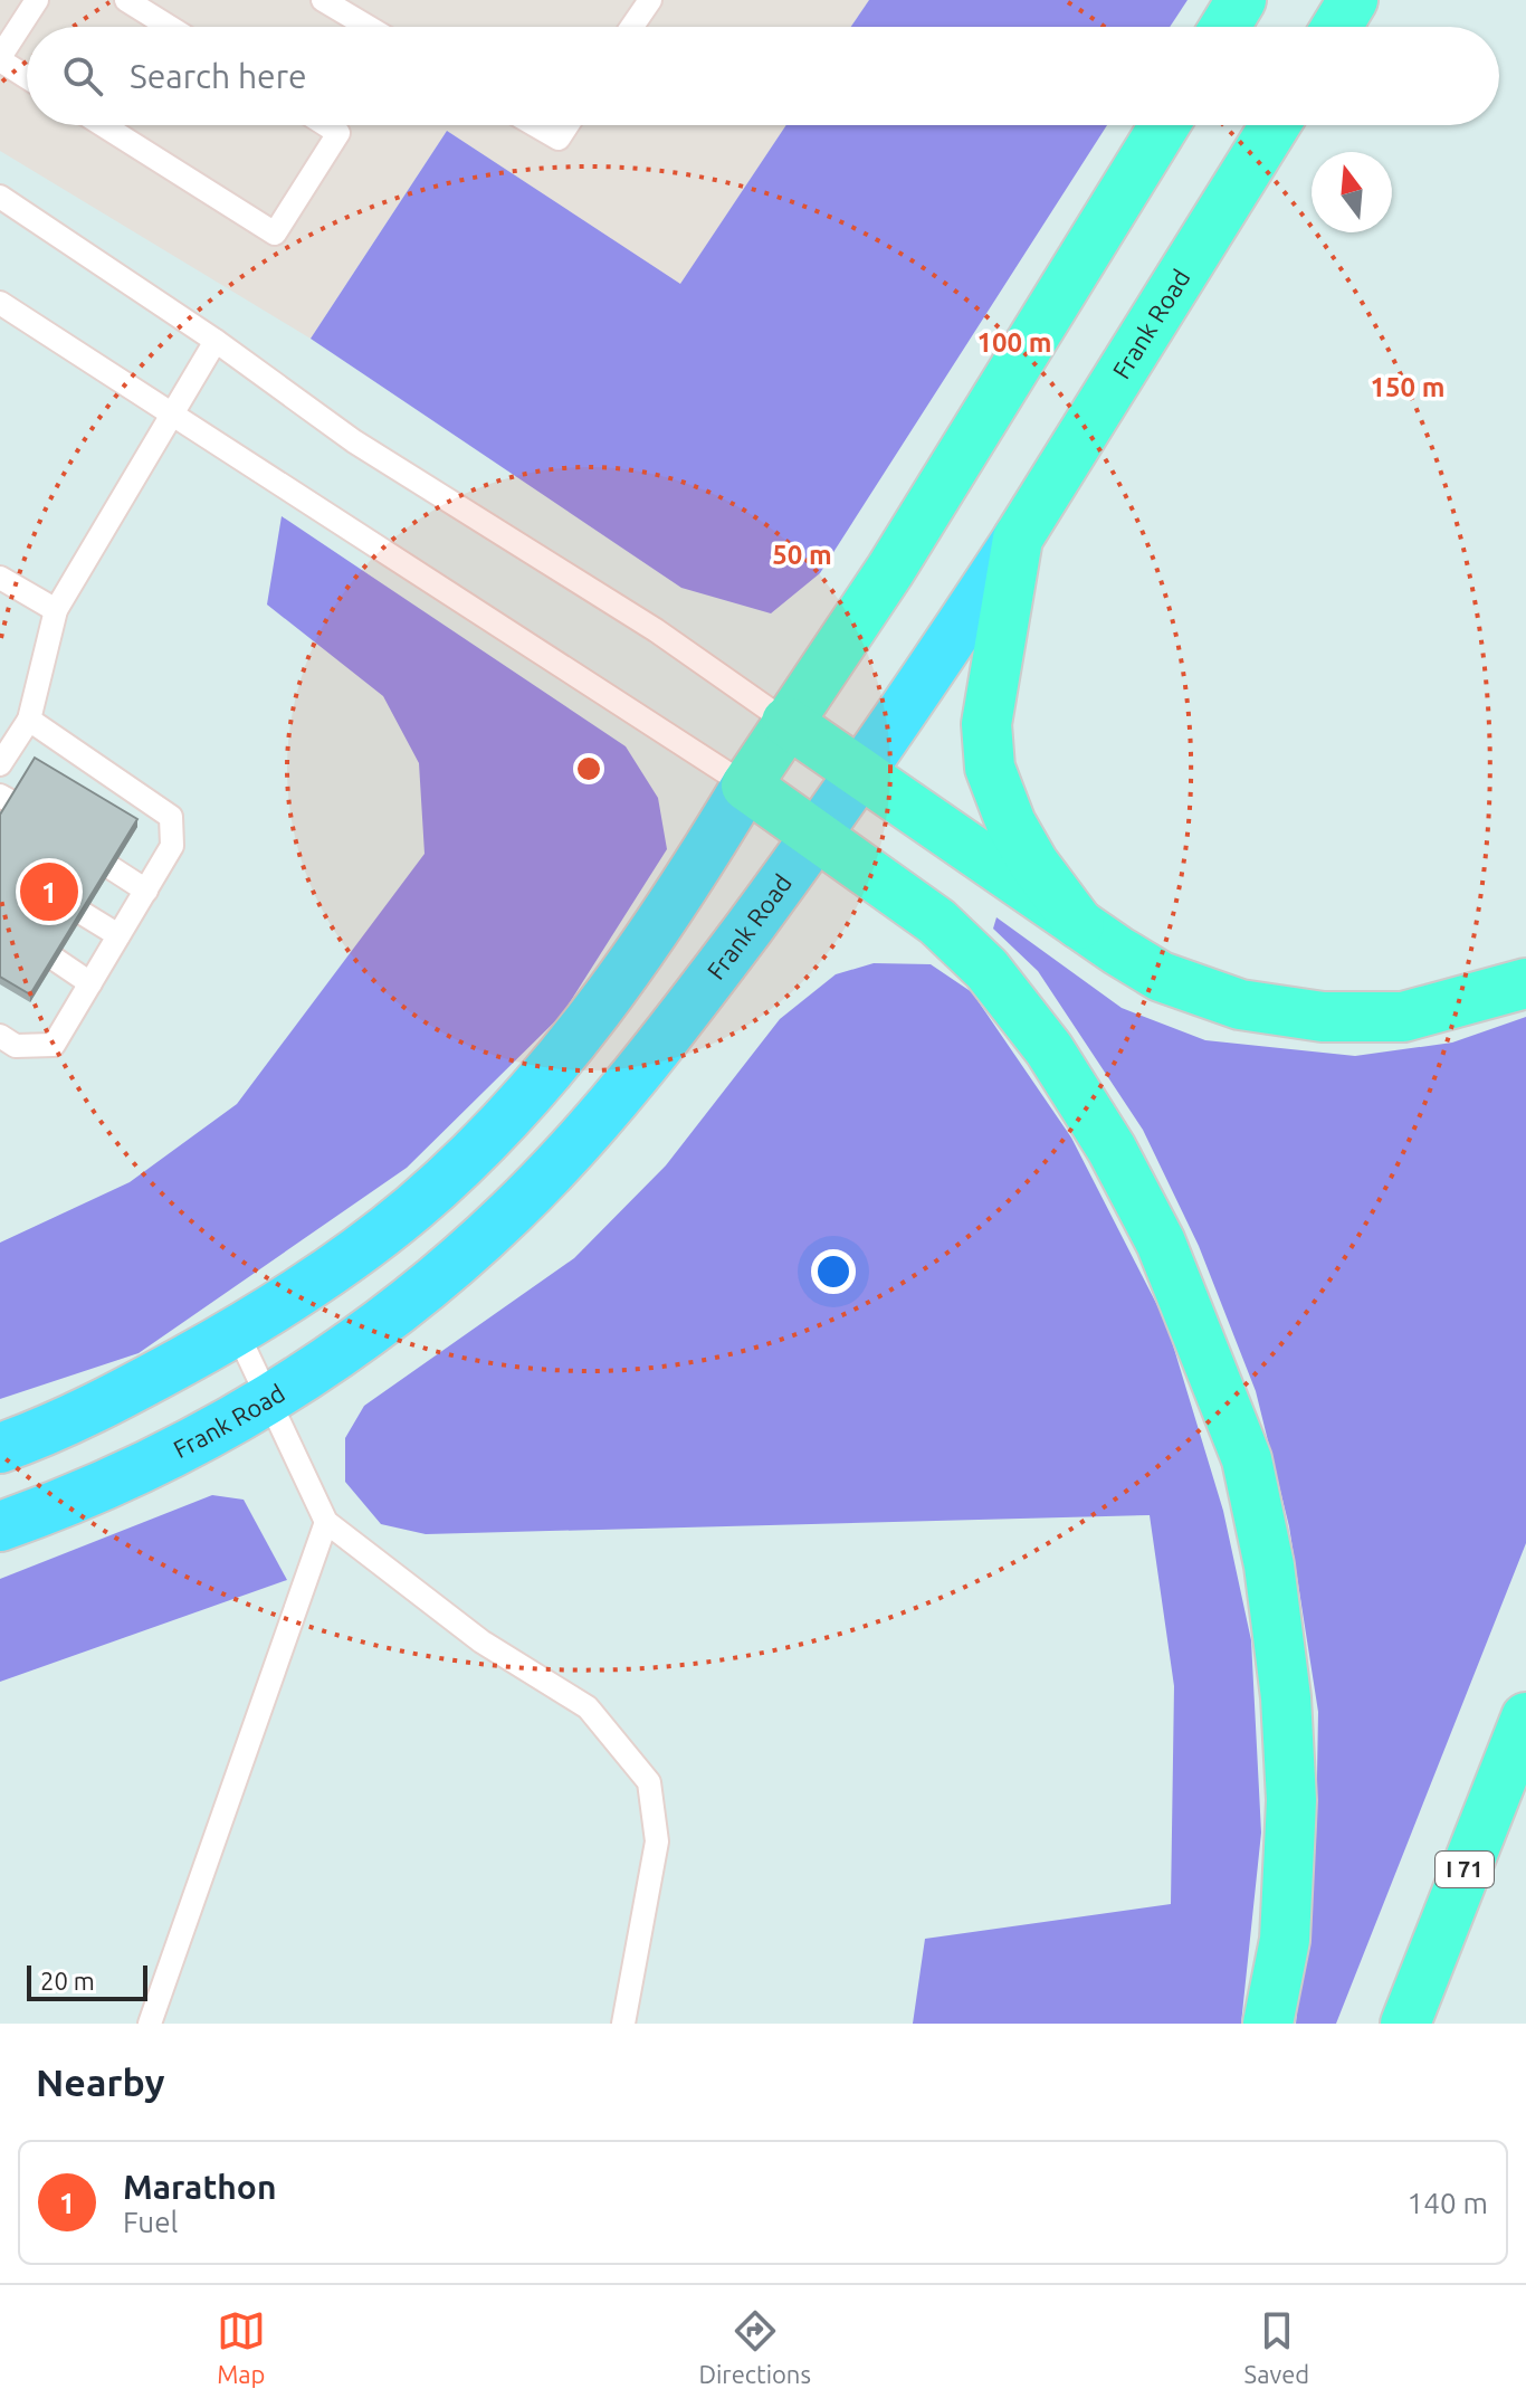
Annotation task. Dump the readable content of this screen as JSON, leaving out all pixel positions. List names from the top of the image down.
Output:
{
  "streets": {
    "highway": ["Frank Road", "I 71"]
  },
  "scale_bar": "20 m",
  "north": "top",
  "page": {
    "search": "Search here",
    "pins": "1",
    "scale": "20 m",
    "heading": "Nearby",
    "list": [
      {
        "mark": "1",
        "name": "Marathon",
        "note": "Fuel",
        "value": "140 m"
      }
    ],
    "nav": ["Map", "Directions", "Saved"]
  },
  "rings": ["100 m", "150 m", "50 m"]
}
